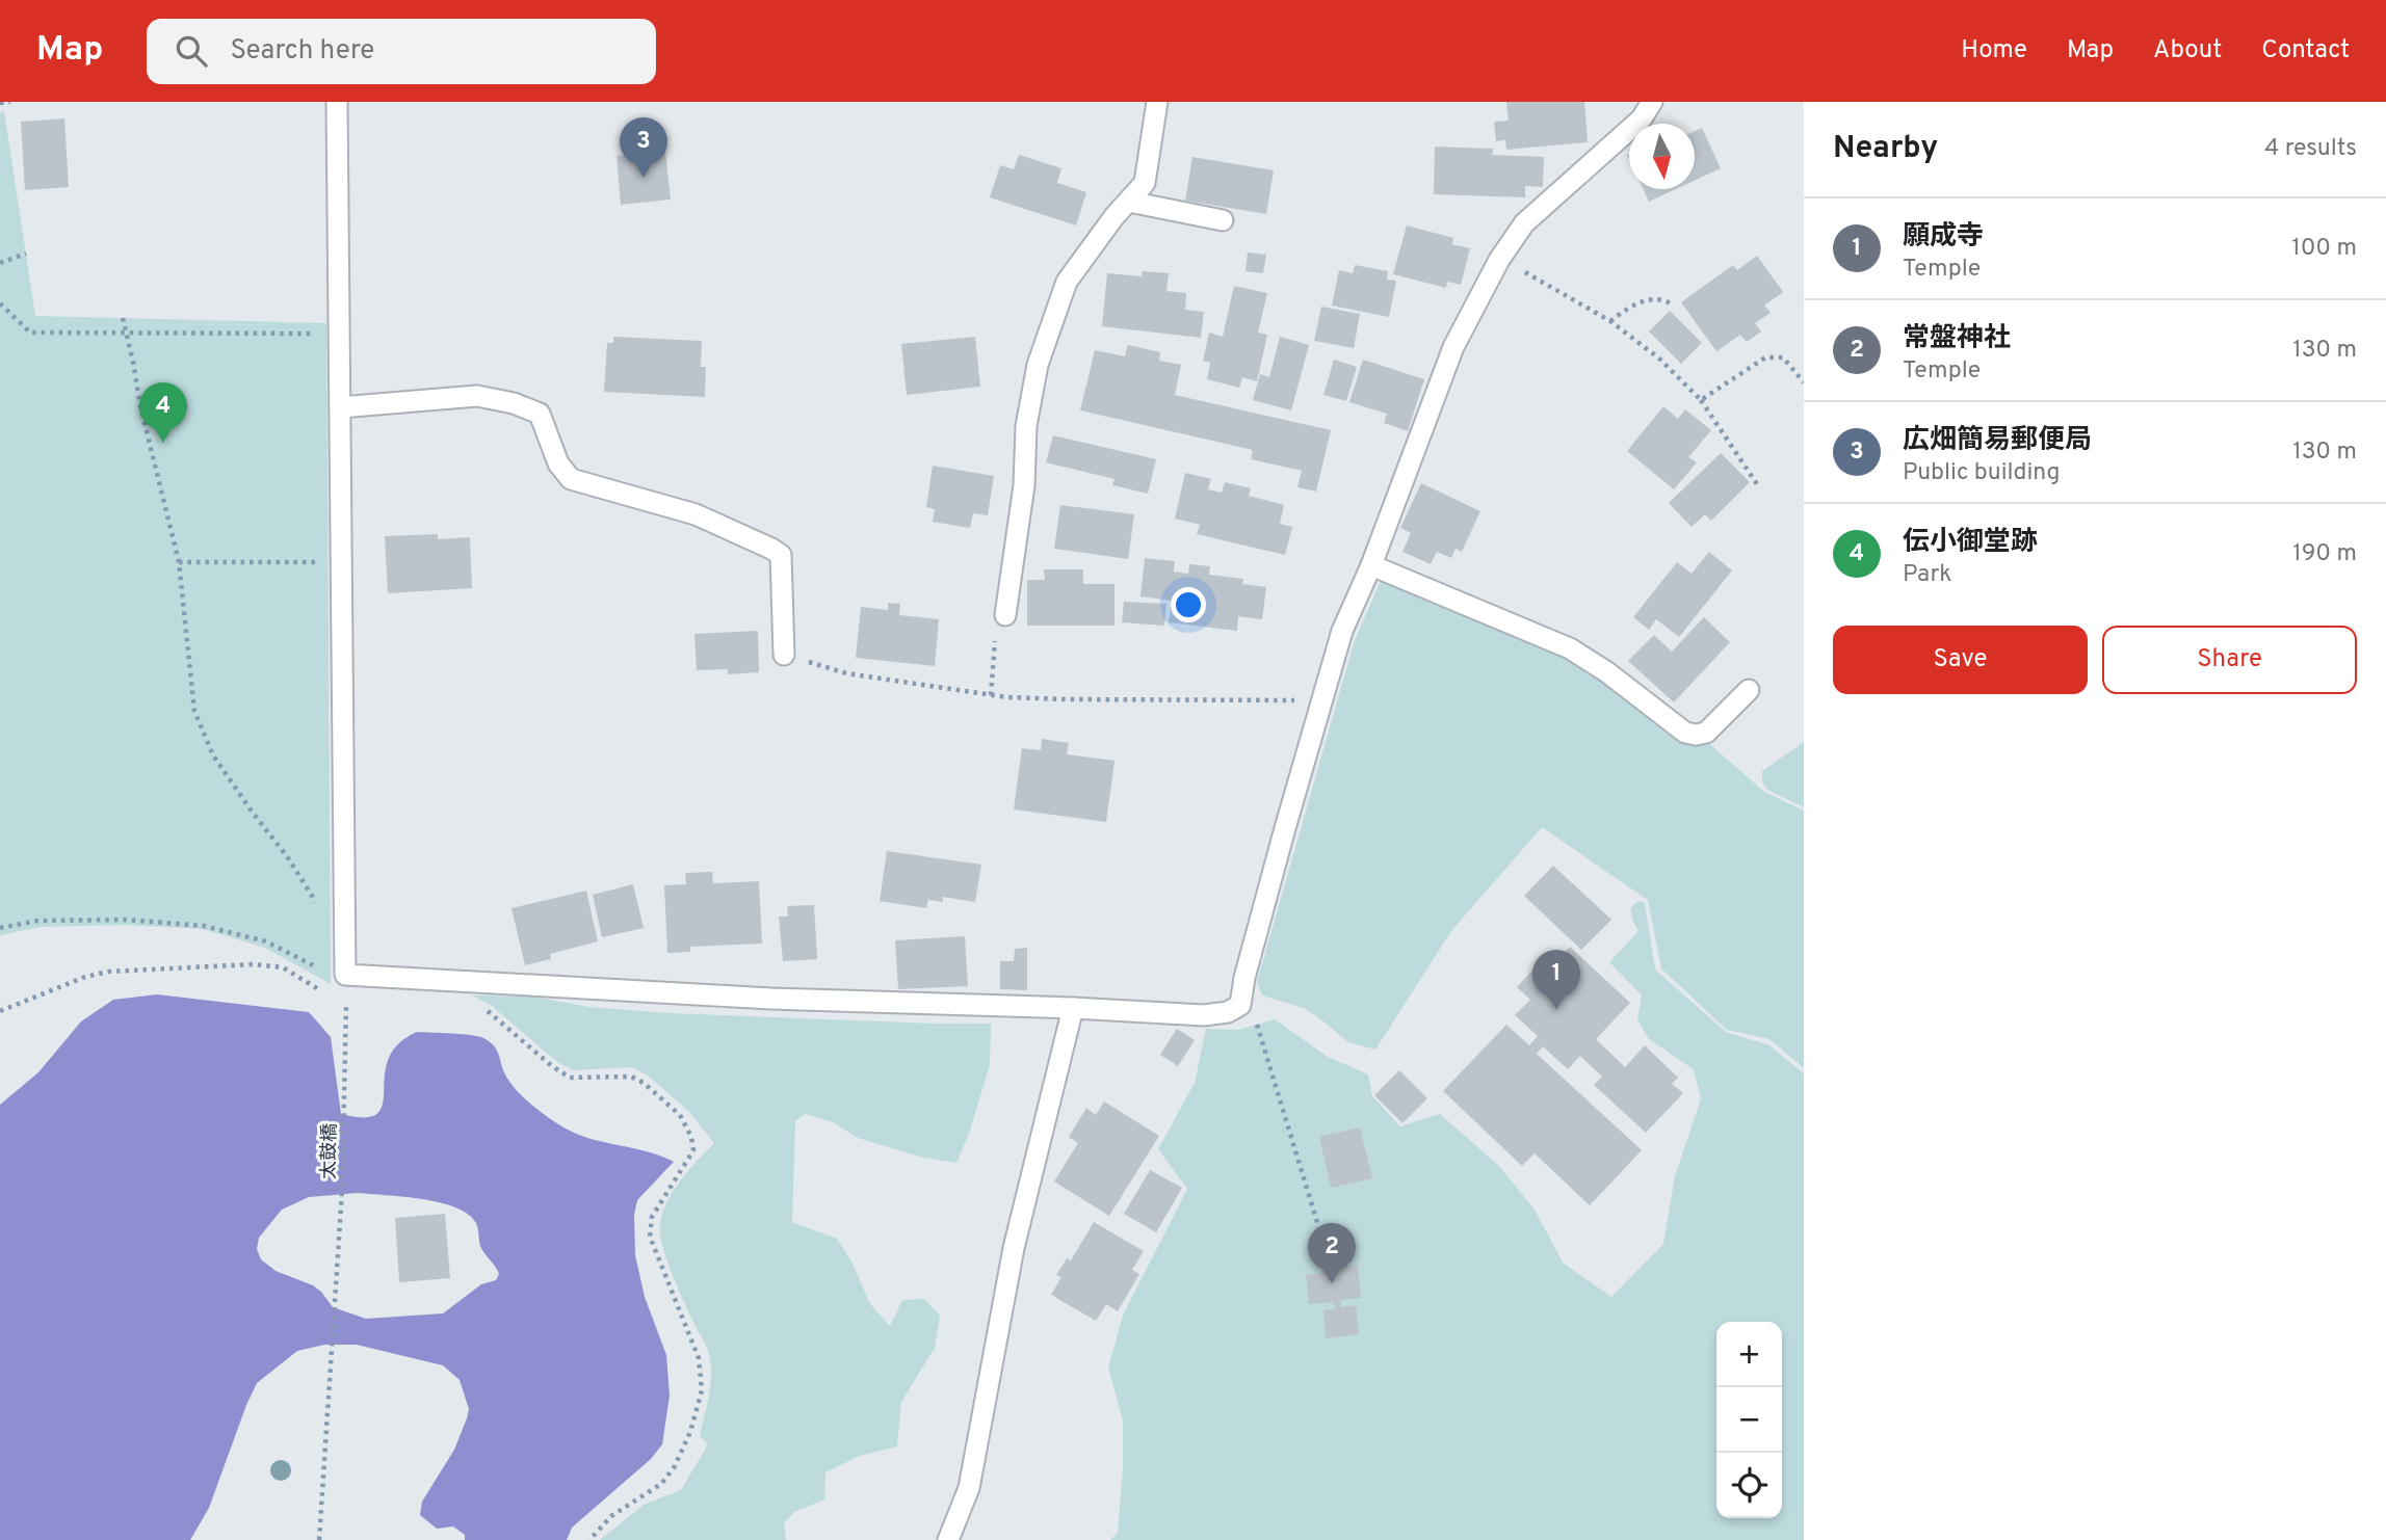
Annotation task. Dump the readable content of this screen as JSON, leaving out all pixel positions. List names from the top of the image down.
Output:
{
  "streets": {
    "path": ["太鼓橋"]
  },
  "north": "bottom",
  "page": {
    "header": "Map",
    "search": "Search here",
    "nav": [
      "Home",
      "Map",
      "About",
      "Contact"
    ],
    "heading": ["Nearby", "4 results"],
    "pins": [
      "3",
      "4",
      "1",
      "2"
    ],
    "list": [
      {
        "mark": "1",
        "name": "願成寺",
        "note": "Temple",
        "value": "100 m"
      },
      {
        "mark": "2",
        "name": "常盤神社",
        "note": "Temple",
        "value": "130 m"
      },
      {
        "mark": "3",
        "name": "広畑簡易郵便局",
        "note": "Public building",
        "value": "130 m"
      },
      {
        "mark": "4",
        "name": "伝小御堂跡",
        "note": "Park",
        "value": "190 m"
      }
    ],
    "buttons": ["Save", "Share"],
    "map_buttons": ["+", "−"]
  }
}
